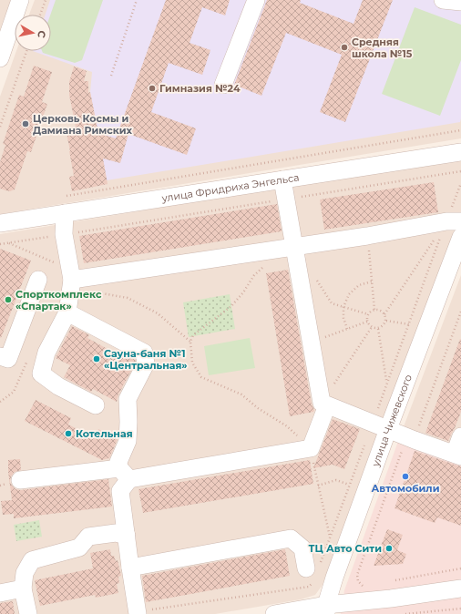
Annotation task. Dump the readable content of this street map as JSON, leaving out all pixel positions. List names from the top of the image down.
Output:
{
  "streets": {
    "street": ["улица Фридриха Энгельса", "улица Чижевского"]
  },
  "places": [
    "Средняя школа №15",
    "Гимназия №24",
    "Церковь Космы и Дамиана Римских",
    "Спорткомплекс «Спартак»",
    "Сауна-баня №1 «Центральная»",
    "Котельная",
    "Автомобили",
    "ТЦ Авто Сити"
  ],
  "north": "right"
}
